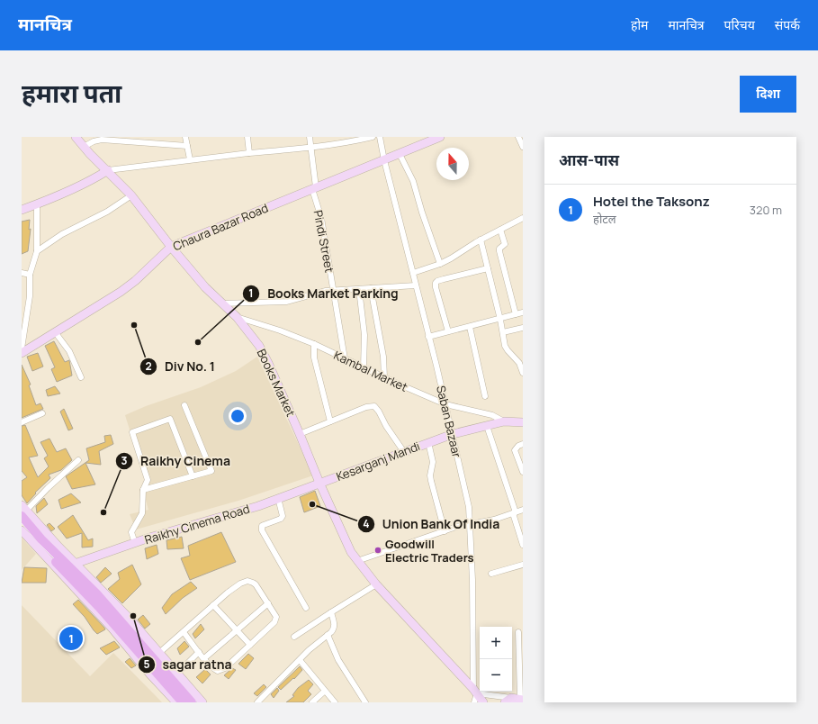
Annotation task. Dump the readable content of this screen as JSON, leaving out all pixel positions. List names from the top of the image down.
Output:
{
  "streets": {
    "street": [
      "Chaura Bazar Road",
      "Pindi Street",
      "Kambal Market",
      "Books Market",
      "Saban Bazaar",
      "Kesarganj Mandi",
      "Raikhy Cinema Road"
    ]
  },
  "crossings": [
    ["Chaura Bazar Road", "Pindi Street"],
    ["Chaura Bazar Road", "Books Market"],
    ["Chaura Bazar Road", "Saban Bazaar"],
    ["Pindi Street", "Kambal Market"],
    ["Kambal Market", "Books Market"],
    ["Kambal Market", "Saban Bazaar"],
    ["Kambal Market", "Kesarganj Mandi"],
    ["Books Market", "Saban Bazaar"],
    ["Books Market", "Kesarganj Mandi"],
    ["Books Market", "Raikhy Cinema Road"],
    ["Saban Bazaar", "Kesarganj Mandi"],
    ["Kesarganj Mandi", "Raikhy Cinema Road"]
  ],
  "places": [
    "Div No. 1",
    "Books Market Parking",
    "Union Bank Of India",
    "Raikhy Cinema",
    "Goodwill Electric Traders",
    "sagar ratna"
  ],
  "north": "top",
  "page": {
    "header": "मानचित्र",
    "nav": [
      "होम",
      "मानचित्र",
      "परिचय",
      "संपर्क"
    ],
    "title": "हमारा पता",
    "buttons": "दिशा",
    "heading": "आस-पास",
    "list": [
      {
        "mark": "1",
        "name": "Hotel the Taksonz",
        "note": "होटल",
        "value": "320 m"
      }
    ],
    "pins": "1",
    "map_buttons": ["+", "−"]
  }
}
